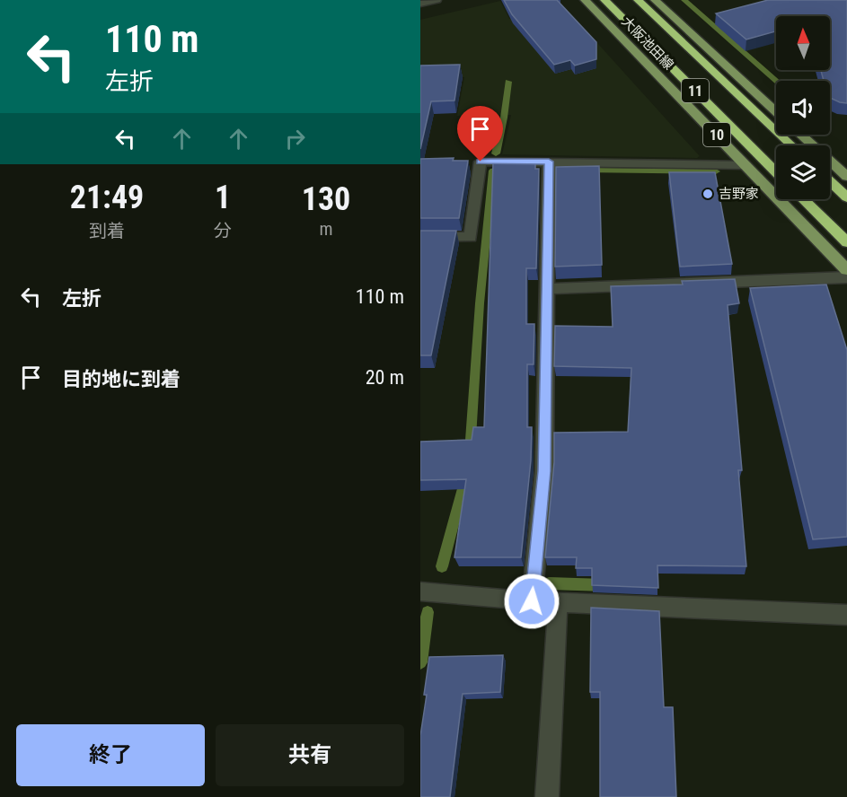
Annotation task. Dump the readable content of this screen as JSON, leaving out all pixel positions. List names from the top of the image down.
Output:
{
  "streets": {
    "highway": ["11"],
    "main road": ["大阪池田線", "10"]
  },
  "places": ["吉野家"],
  "north": "top",
  "page": {
    "turn": ["110 m", "左折"],
    "eta": [
      "21:49",
      "到着",
      "1",
      "分",
      "130",
      "m"
    ],
    "list": [
      {
        "name": "左折",
        "value": "110 m"
      },
      {
        "name": "目的地に到着",
        "value": "20 m"
      }
    ],
    "buttons": ["終了", "共有"]
  }
}
